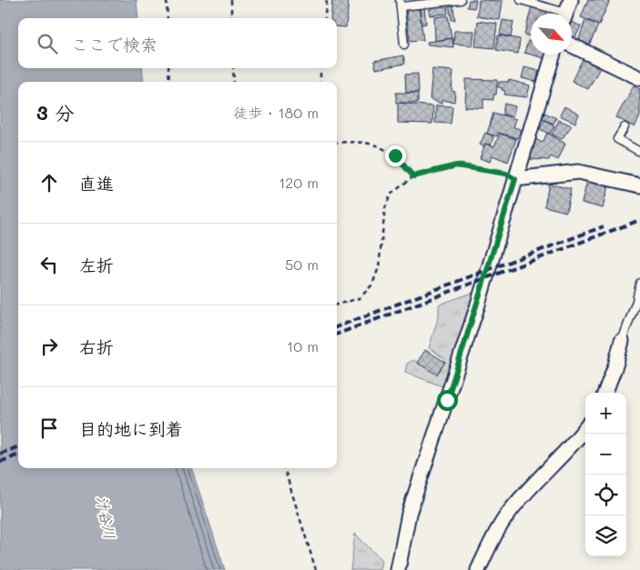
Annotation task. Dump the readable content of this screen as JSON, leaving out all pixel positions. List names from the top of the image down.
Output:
{
  "water": ["汁谷川"],
  "north": "bottom right",
  "page": {
    "search": "ここで検索",
    "heading": ["3 分", "徒歩 · 180 m"],
    "list": [
      ["直進", "120 m"],
      ["左折", "50 m"],
      ["右折", "10 m"],
      "目的地に到着"
    ],
    "map_buttons": ["+", "−"]
  }
}
